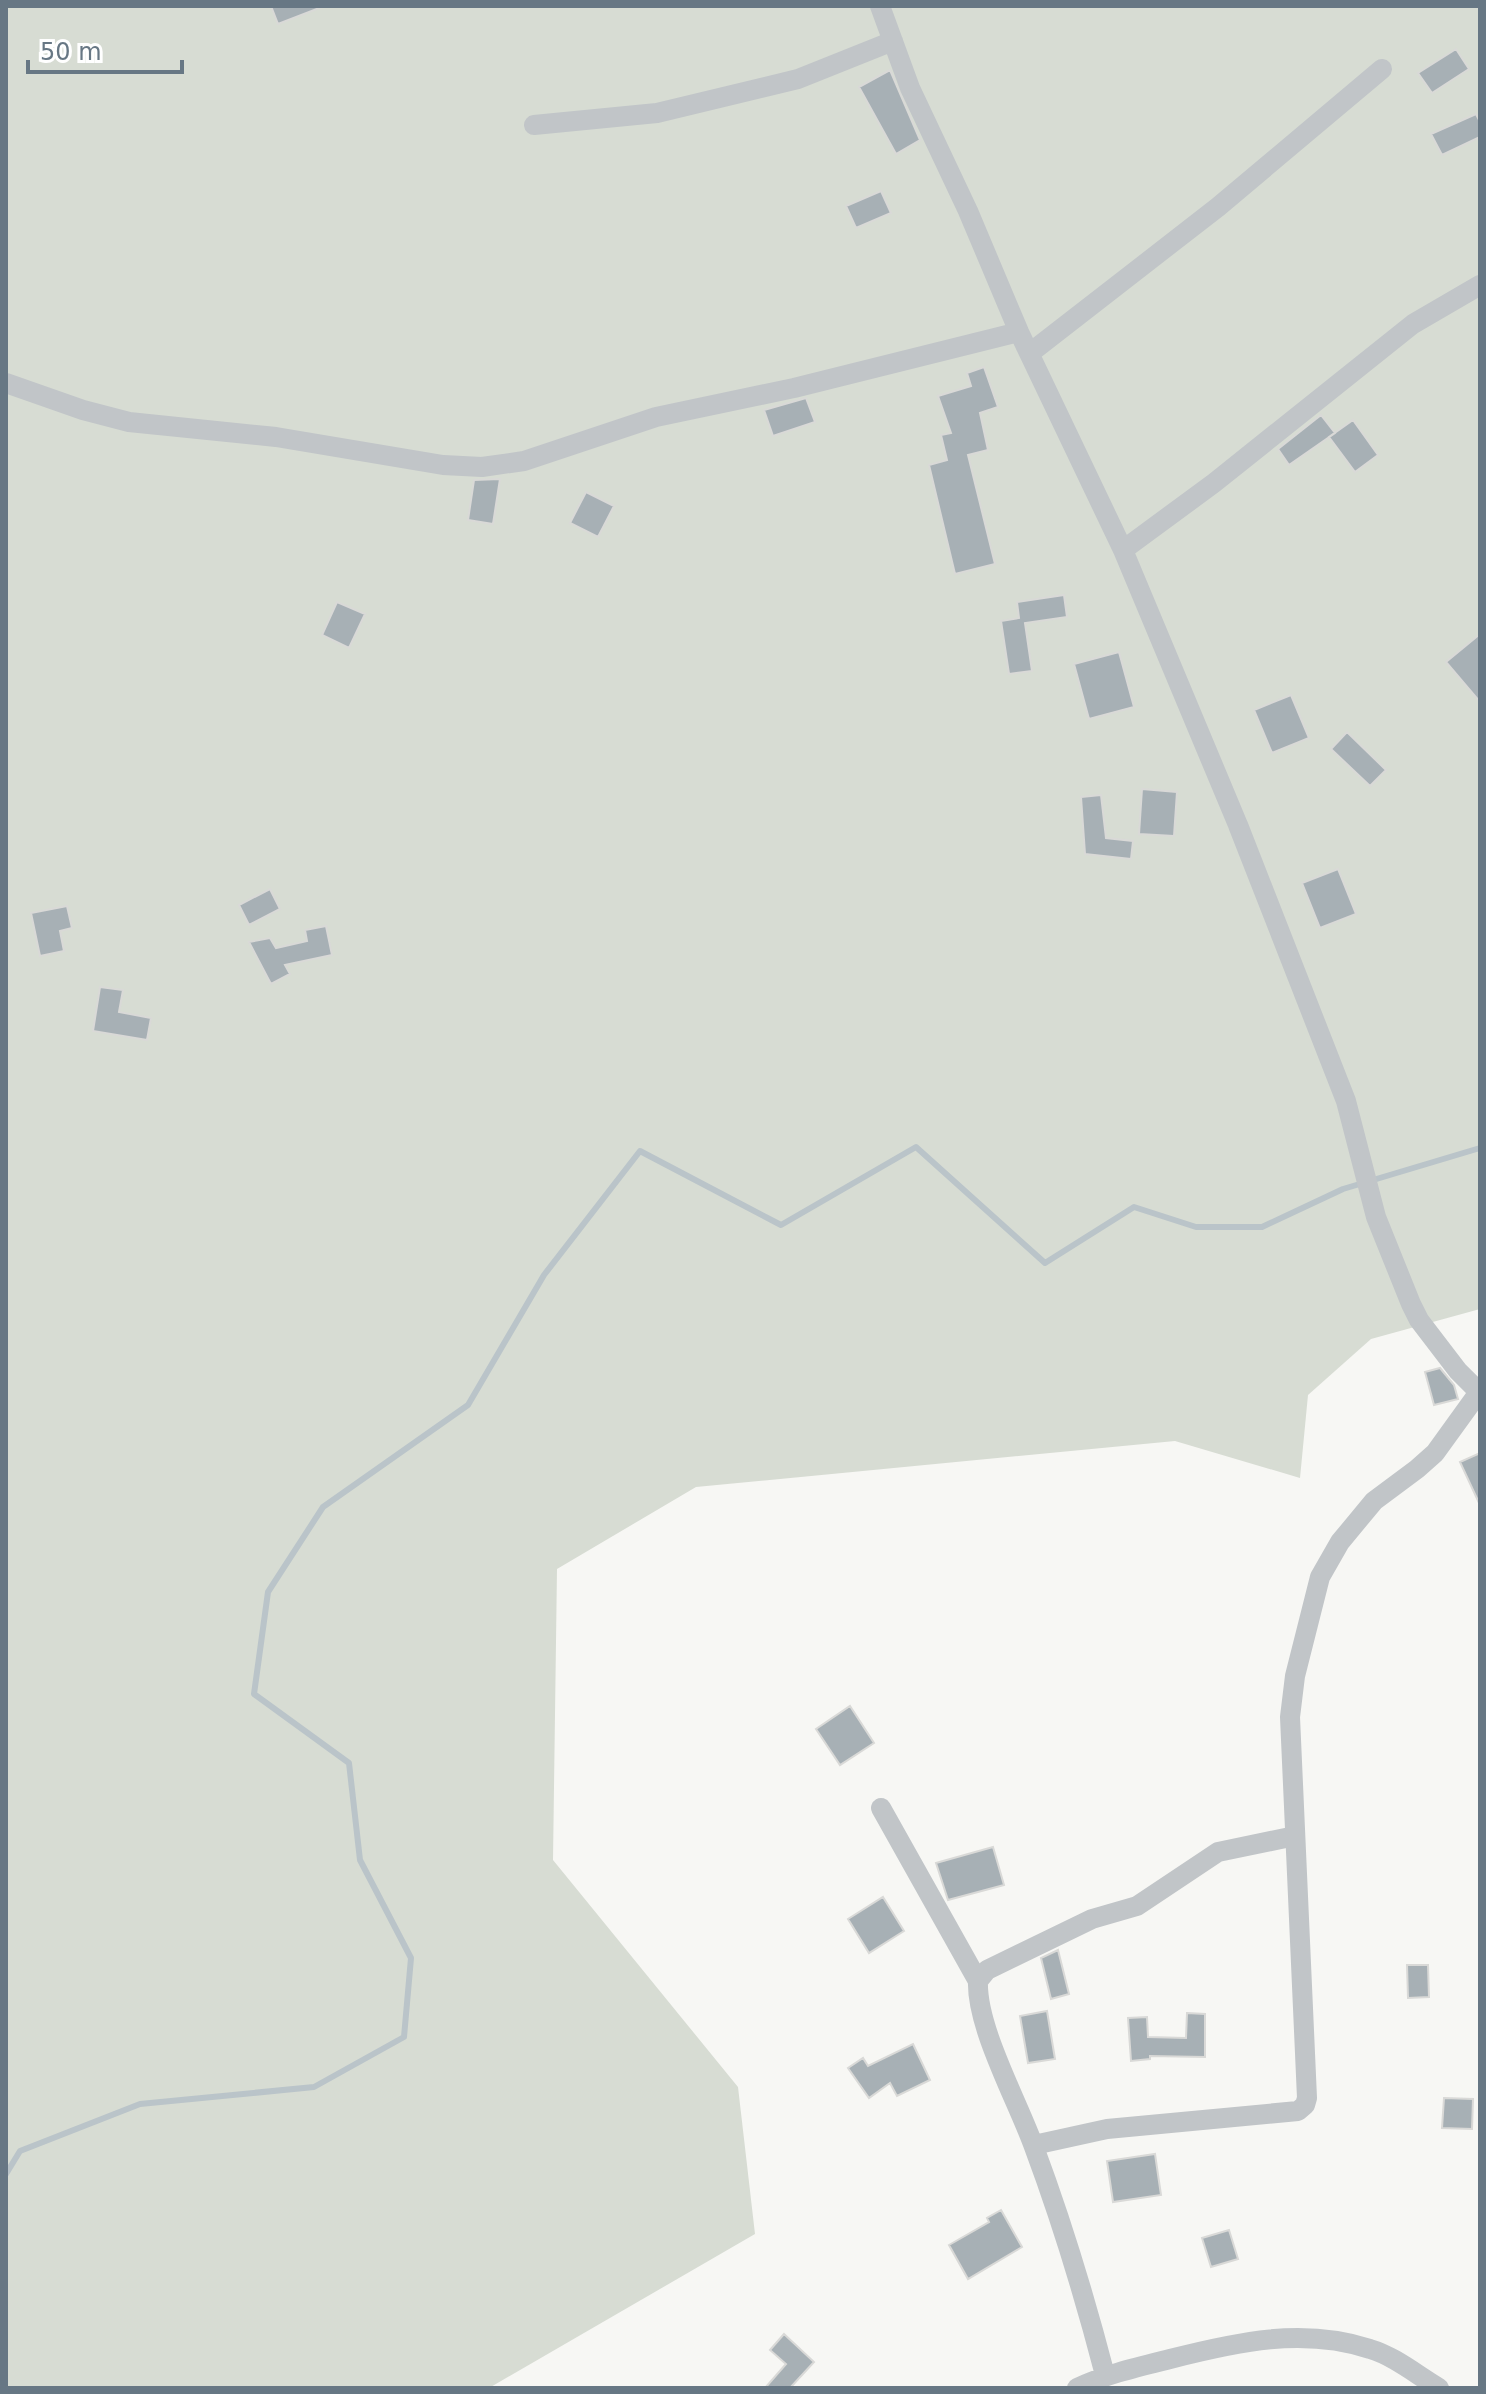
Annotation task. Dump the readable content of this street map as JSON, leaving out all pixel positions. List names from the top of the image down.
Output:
{
  "scale_bar": "50 m"
}
